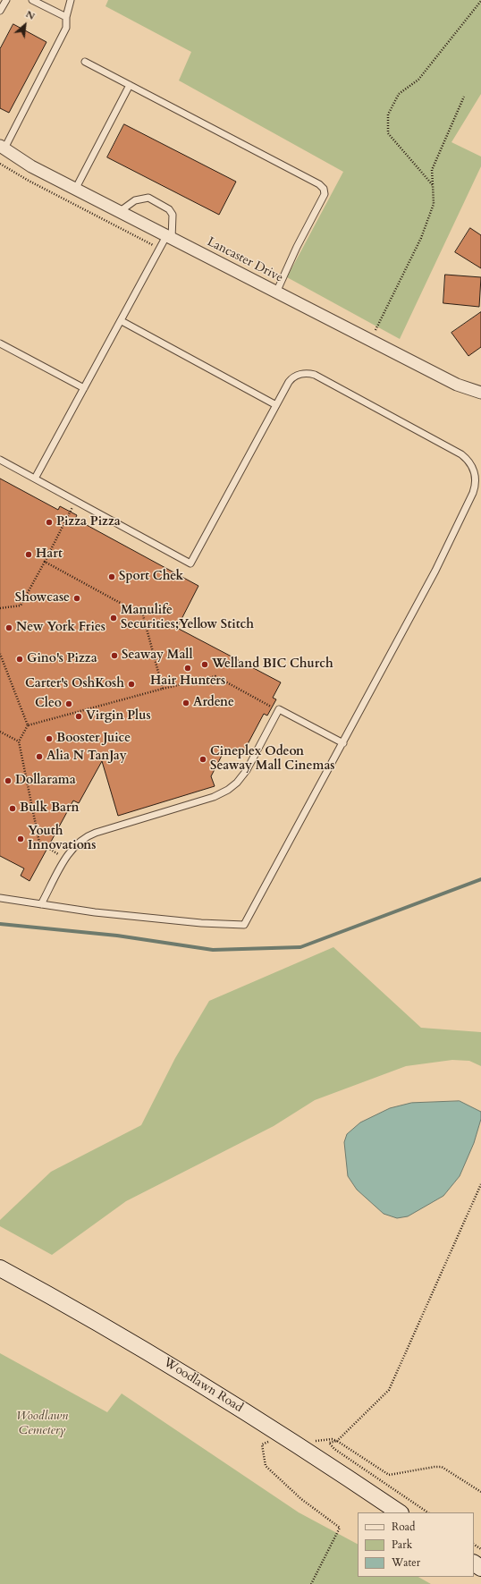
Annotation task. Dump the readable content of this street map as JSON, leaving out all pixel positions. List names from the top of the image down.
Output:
{
  "streets": {
    "main road": ["Woodlawn Road"],
    "street": ["Lancaster Drive"]
  },
  "parks": ["Woodlawn Cemetery"],
  "places": [
    "Pizza Pizza",
    "Hart",
    "Sport Chek",
    "Showcase",
    "Manulife Securities;Yellow Stitch",
    "New York Fries",
    "Seaway Mall",
    "Gino's Pizza",
    "Welland BIC Church",
    "Hair Hunters",
    "Carter's OshKosh",
    "Ardene",
    "Cleo",
    "Virgin Plus",
    "Booster Juice",
    "Alia N TanJay",
    "Cineplex Odeon Seaway Mall Cinemas",
    "Dollarama",
    "Bulk Barn",
    "Youth Innovations"
  ],
  "legend": ["Road", "Park", "Water"],
  "north": "top right"
}
